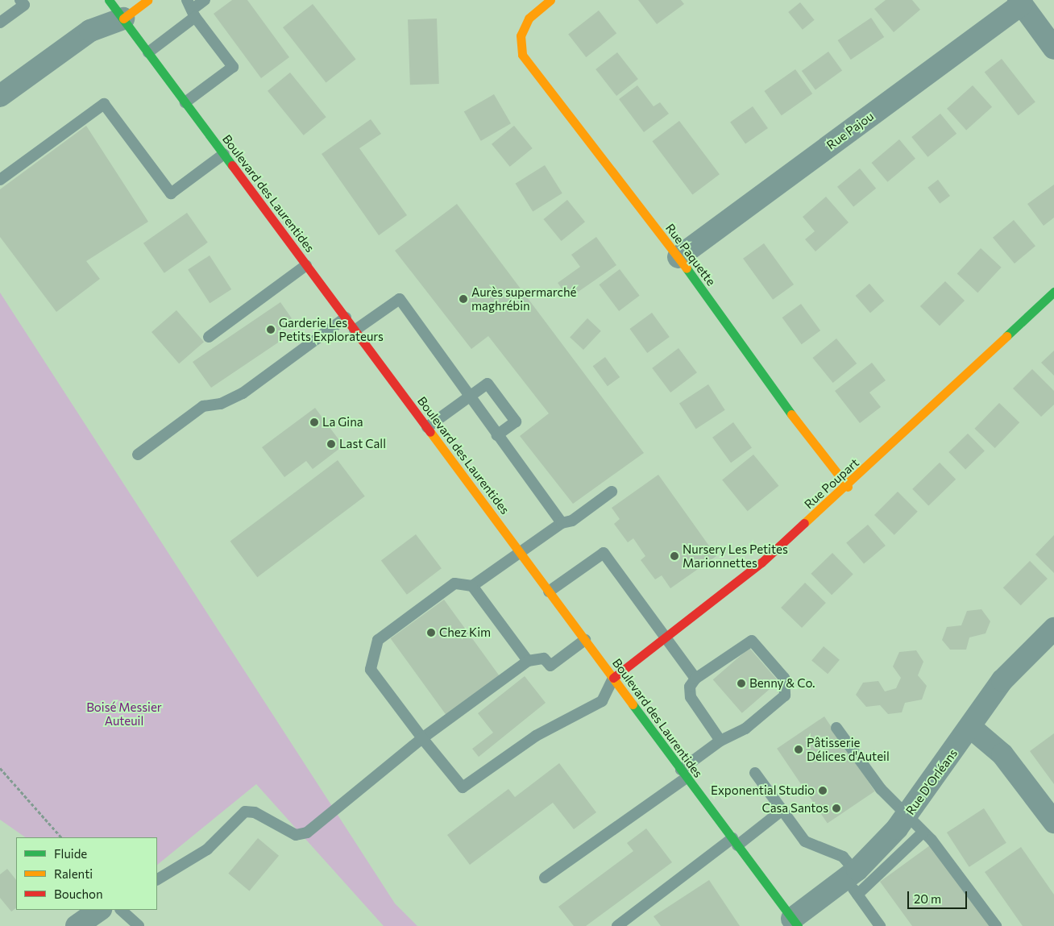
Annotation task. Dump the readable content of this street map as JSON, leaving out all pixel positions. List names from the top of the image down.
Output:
{
  "streets": {
    "street": [
      "Rue Pajou",
      "Boulevard des Laurentides",
      "Rue Paquette",
      "Rue Poupart",
      "Rue D'Orléans"
    ]
  },
  "crossings": [
    ["Rue Pajou", "Rue Paquette"],
    ["Boulevard des Laurentides", "Rue Poupart"],
    ["Boulevard des Laurentides", "Rue D'Orléans"],
    ["Rue Paquette", "Rue Poupart"]
  ],
  "parks": ["Boisé Messier Auteuil"],
  "places": [
    "Aurès supermarché maghrébin",
    "Garderie Les Petits Explorateurs",
    "La Gina",
    "Last Call",
    "Nursery Les Petites Marionnettes",
    "Chez Kim",
    "Benny & Co.",
    "Pâtisserie Délices d'Auteil",
    "Exponential Studio",
    "Casa Santos"
  ],
  "legend": ["Fluide", "Ralenti", "Bouchon"],
  "scale_bar": "20 m"
}
